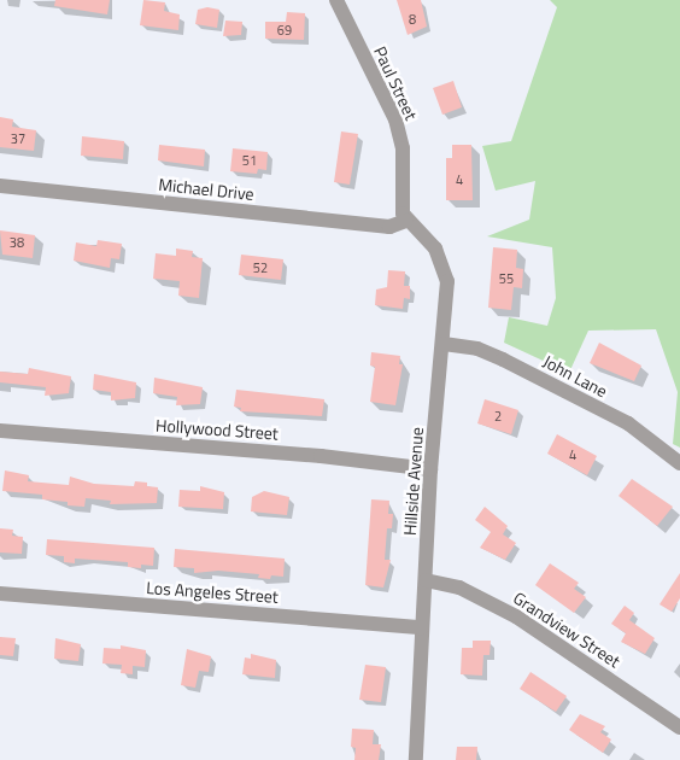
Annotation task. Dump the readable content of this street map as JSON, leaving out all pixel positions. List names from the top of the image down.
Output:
{
  "streets": {
    "street": [
      "Paul Street",
      "Michael Drive",
      "John Lane",
      "Hollywood Street",
      "Hillside Avenue",
      "Los Angeles Street",
      "Grandview Street"
    ]
  },
  "crossings": [
    ["Paul Street", "Michael Drive"],
    ["Paul Street", "Hillside Avenue"],
    ["Michael Drive", "Hillside Avenue"],
    ["John Lane", "Hillside Avenue"],
    ["Hollywood Street", "Hillside Avenue"],
    ["Hillside Avenue", "Los Angeles Street"],
    ["Hillside Avenue", "Grandview Street"]
  ],
  "house_numbers": [
    "8",
    "69",
    "37",
    "51",
    "4",
    "38",
    "52",
    "55",
    "2",
    "4"
  ]
}
